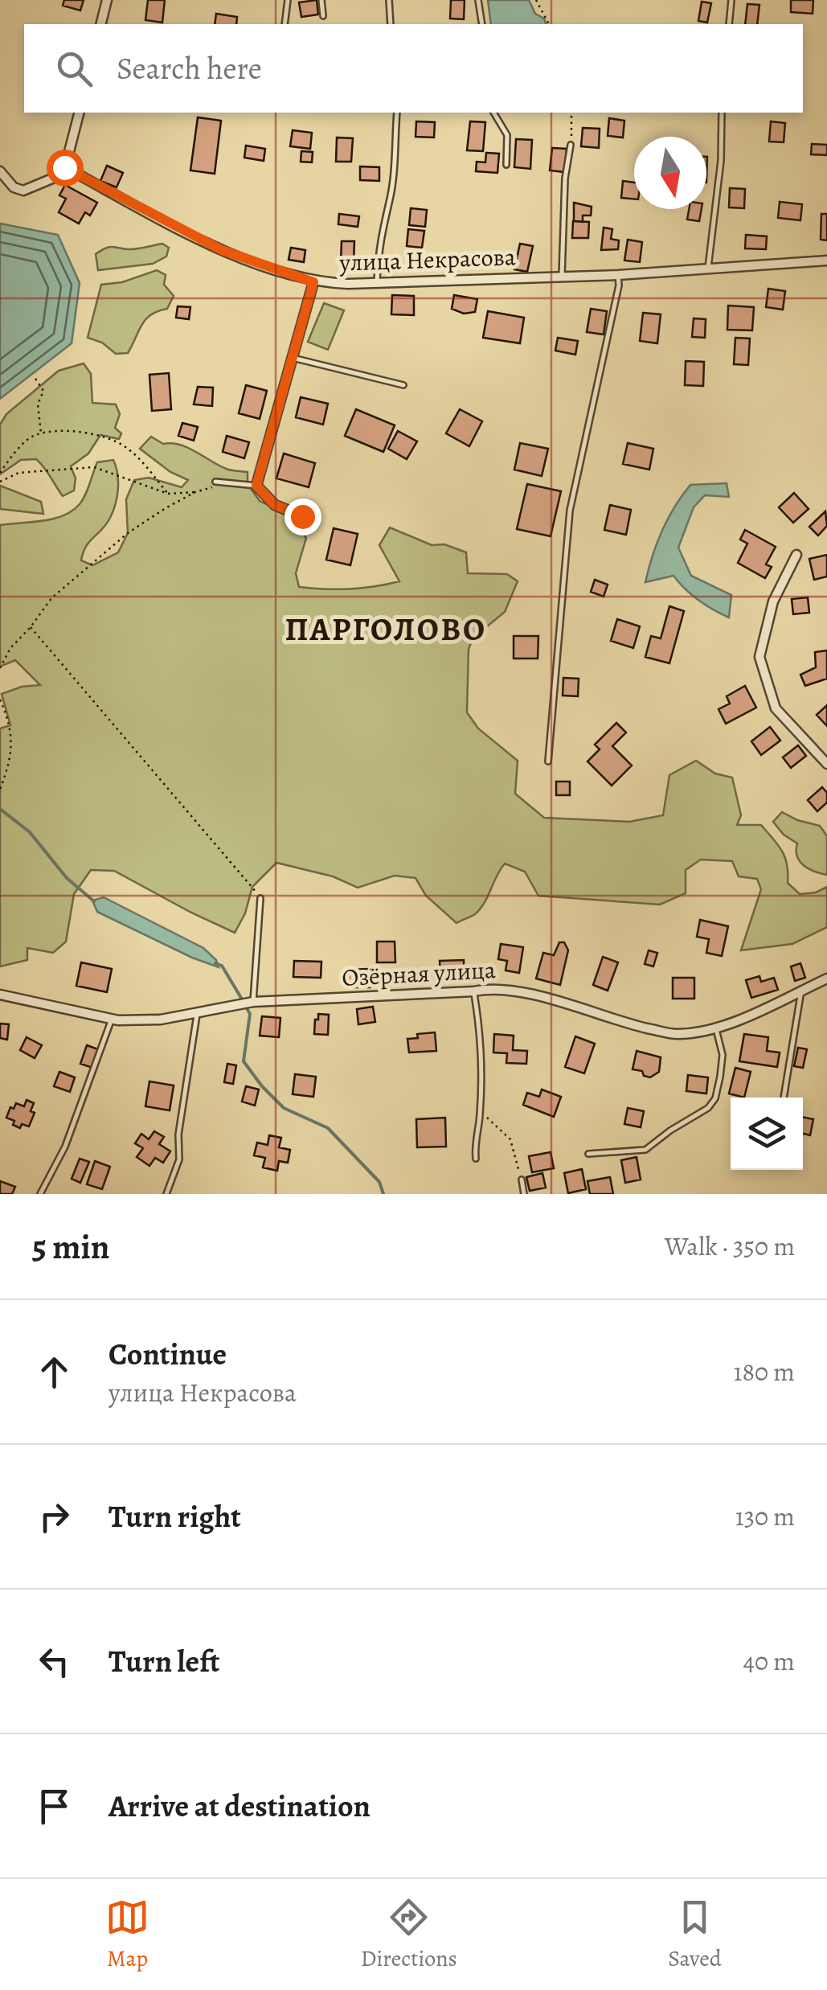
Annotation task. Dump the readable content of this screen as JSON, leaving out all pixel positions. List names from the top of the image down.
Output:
{
  "streets": {
    "street": ["улица Некрасова", "Озёрная улица"]
  },
  "districts": ["ПАРГОЛОВО"],
  "north": "bottom",
  "page": {
    "search": "Search here",
    "heading": ["5 min", "Walk · 350 m"],
    "list": [
      ["Continue", "улица Некрасова", "180 m"],
      ["Turn right", "130 m"],
      ["Turn left", "40 m"],
      "Arrive at destination"
    ],
    "nav": ["Map", "Directions", "Saved"]
  }
}
